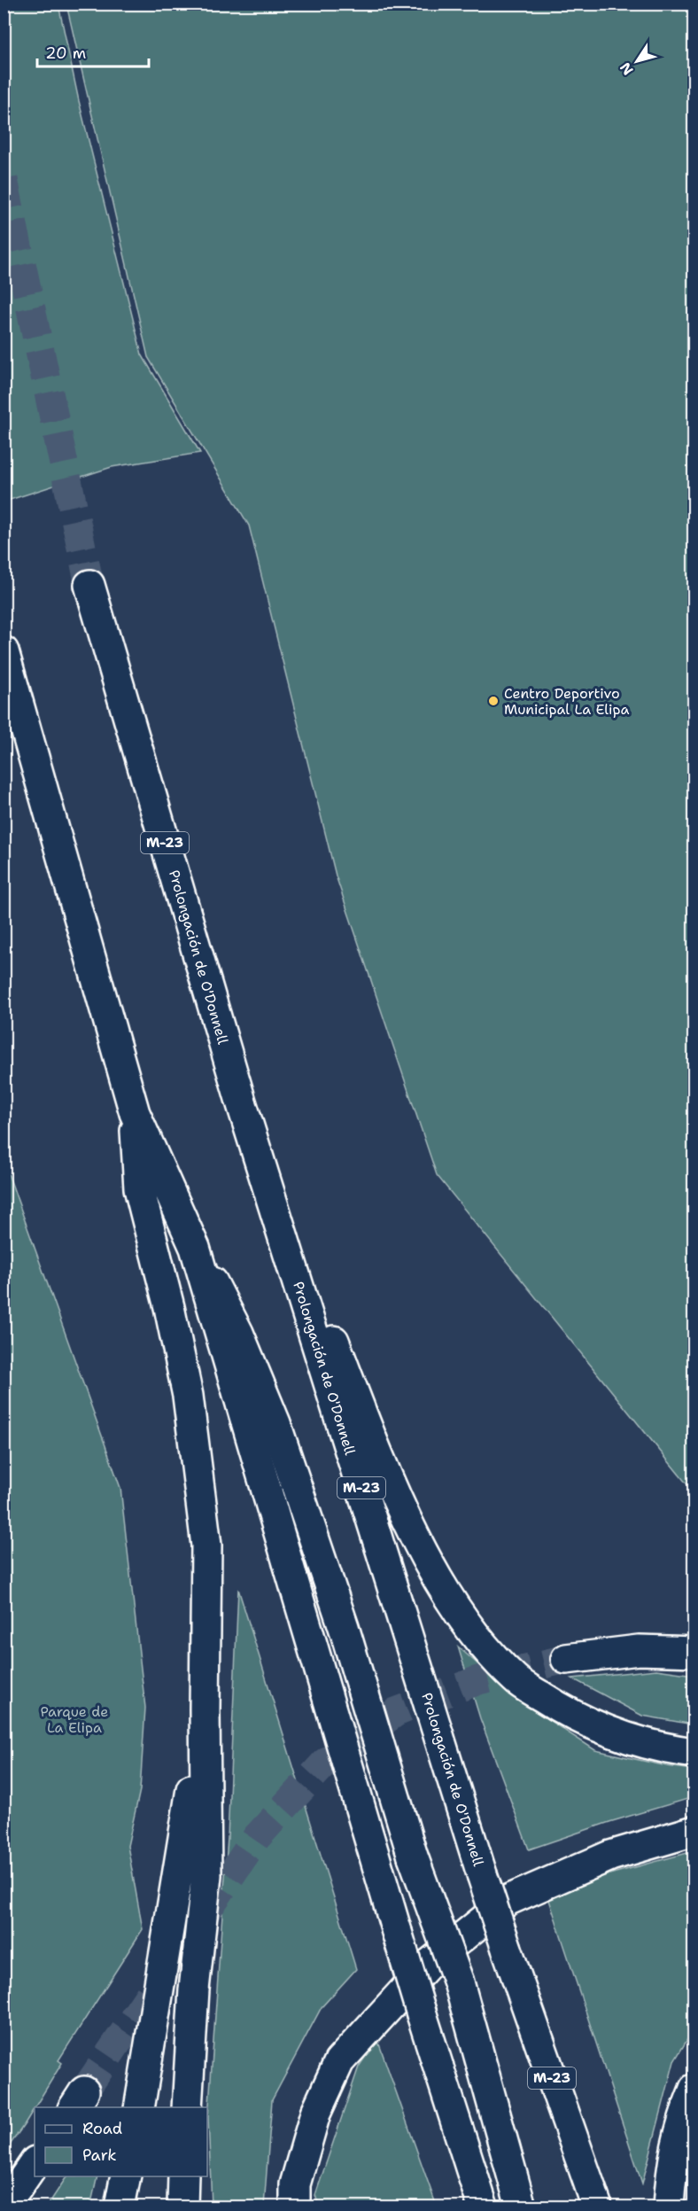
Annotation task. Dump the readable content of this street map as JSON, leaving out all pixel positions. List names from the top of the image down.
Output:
{
  "streets": {
    "main road": ["M-23", "Prolongación de O'Donnell"]
  },
  "parks": ["Parque de La Elipa"],
  "places": ["Centro Deportivo Municipal La Elipa"],
  "legend": ["Road", "Park"],
  "scale_bar": "20 m",
  "north": "bottom left"
}
